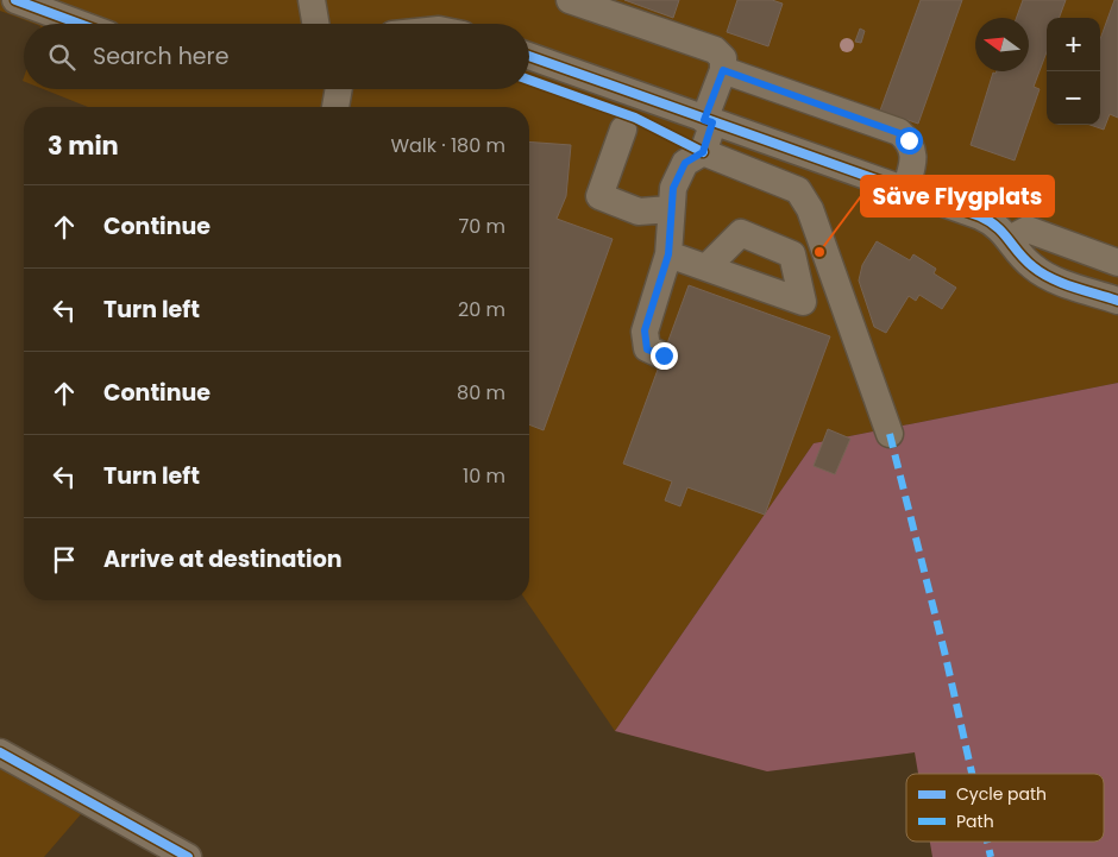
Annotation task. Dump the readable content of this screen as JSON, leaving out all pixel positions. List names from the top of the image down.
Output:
{
  "places": ["Säve Flygplats"],
  "legend": ["Cycle path", "Path"],
  "north": "left",
  "page": {
    "map_buttons": ["+", "−"],
    "search": "Search here",
    "heading": ["3 min", "Walk · 180 m"],
    "list": [
      ["Continue", "70 m"],
      ["Turn left", "20 m"],
      ["Continue", "80 m"],
      ["Turn left", "10 m"],
      "Arrive at destination"
    ]
  }
}
